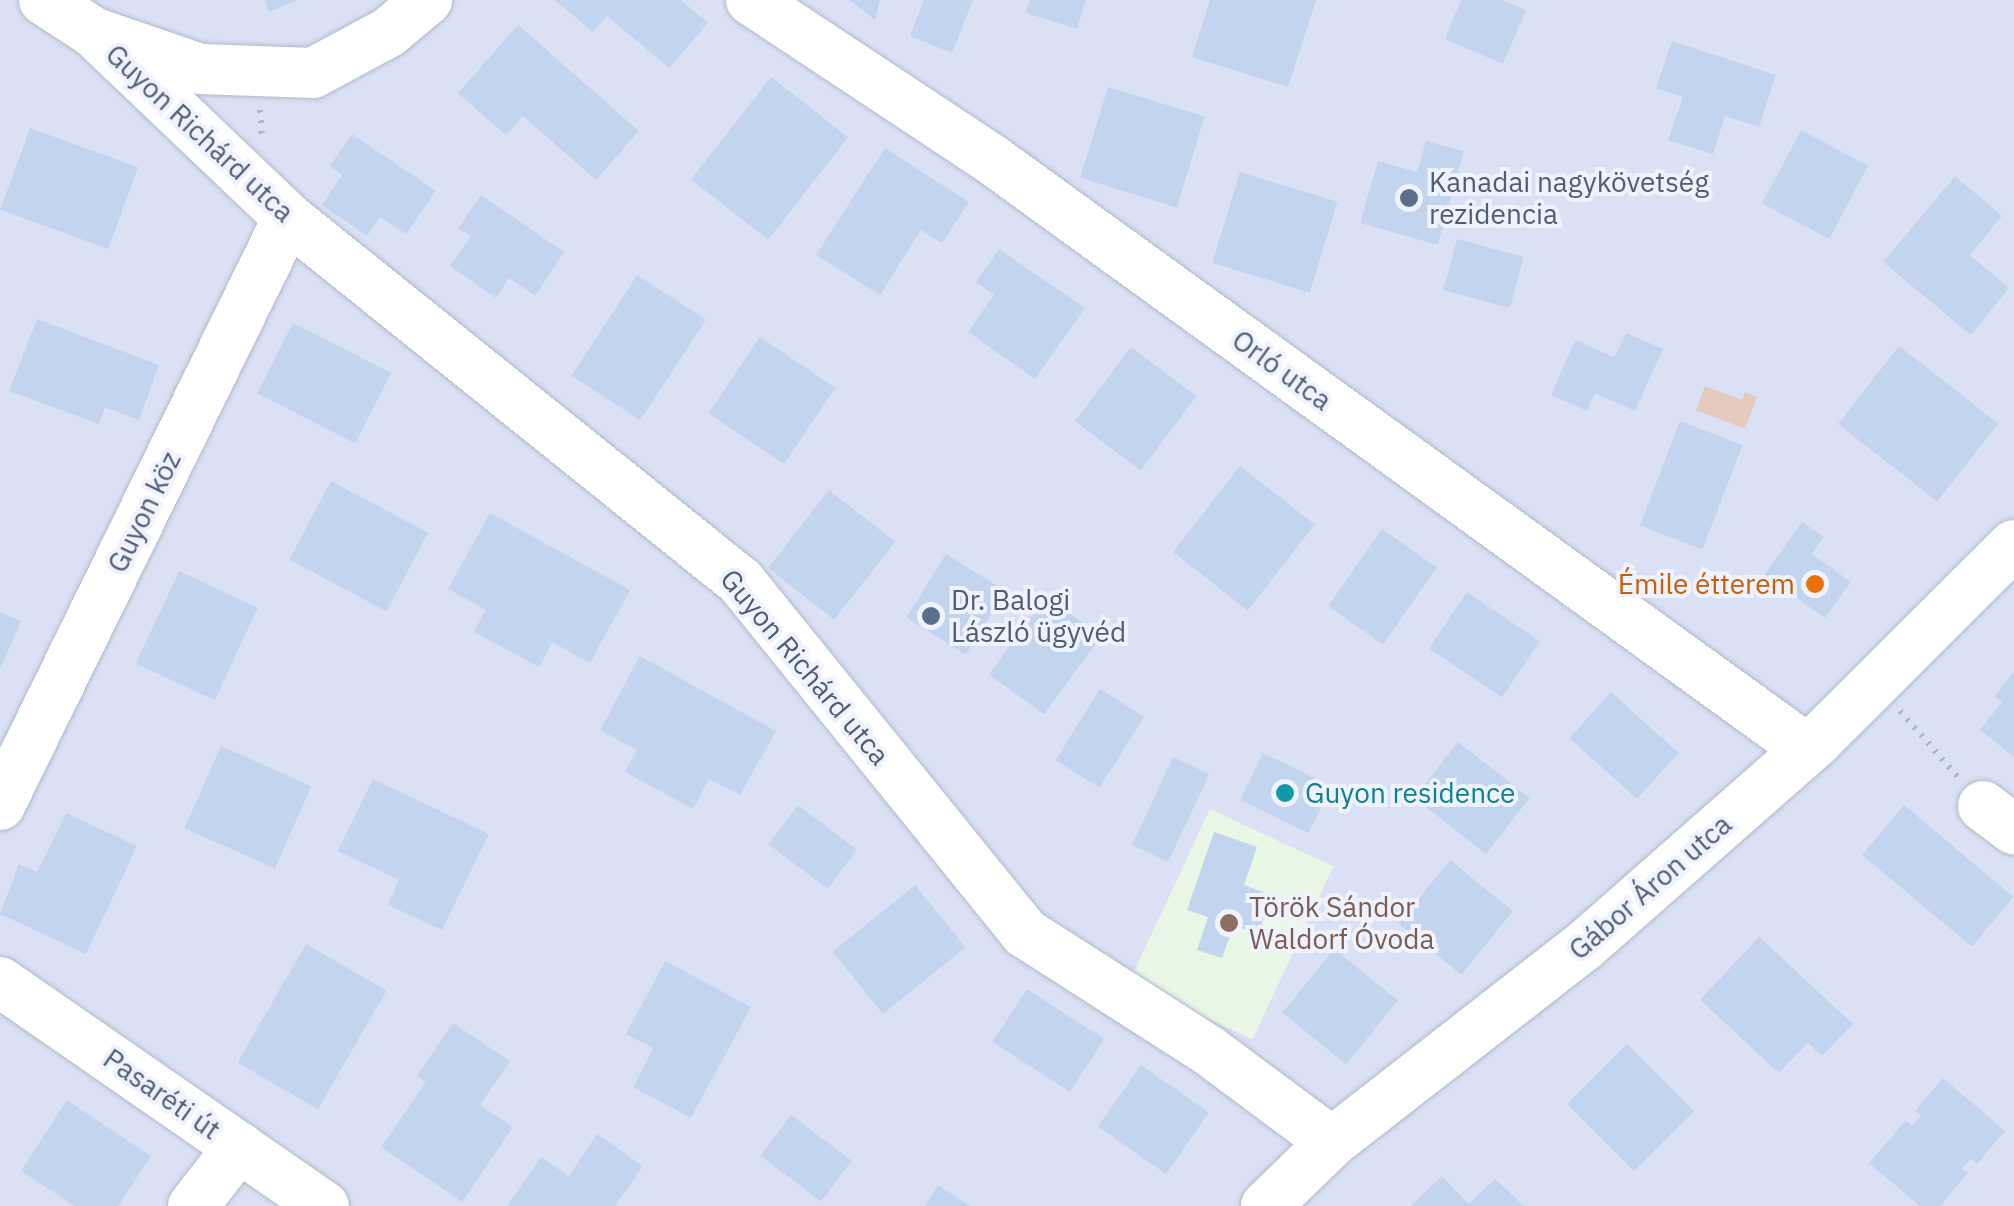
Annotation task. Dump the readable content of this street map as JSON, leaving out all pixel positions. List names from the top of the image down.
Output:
{
  "streets": {
    "street": [
      "Guyon Richárd utca",
      "Orló utca",
      "Guyon köz",
      "Gábor Áron utca",
      "Pasaréti út"
    ]
  },
  "crossings": [
    ["Guyon Richárd utca", "Guyon köz"],
    ["Guyon Richárd utca", "Gábor Áron utca"],
    ["Orló utca", "Gábor Áron utca"]
  ],
  "places": [
    "Kanadai nagykövetség rezidencia",
    "Émile étterem",
    "Dr. Balogi László ügyvéd",
    "Guyon residence",
    "Török Sándor Waldorf Óvoda"
  ]
}
